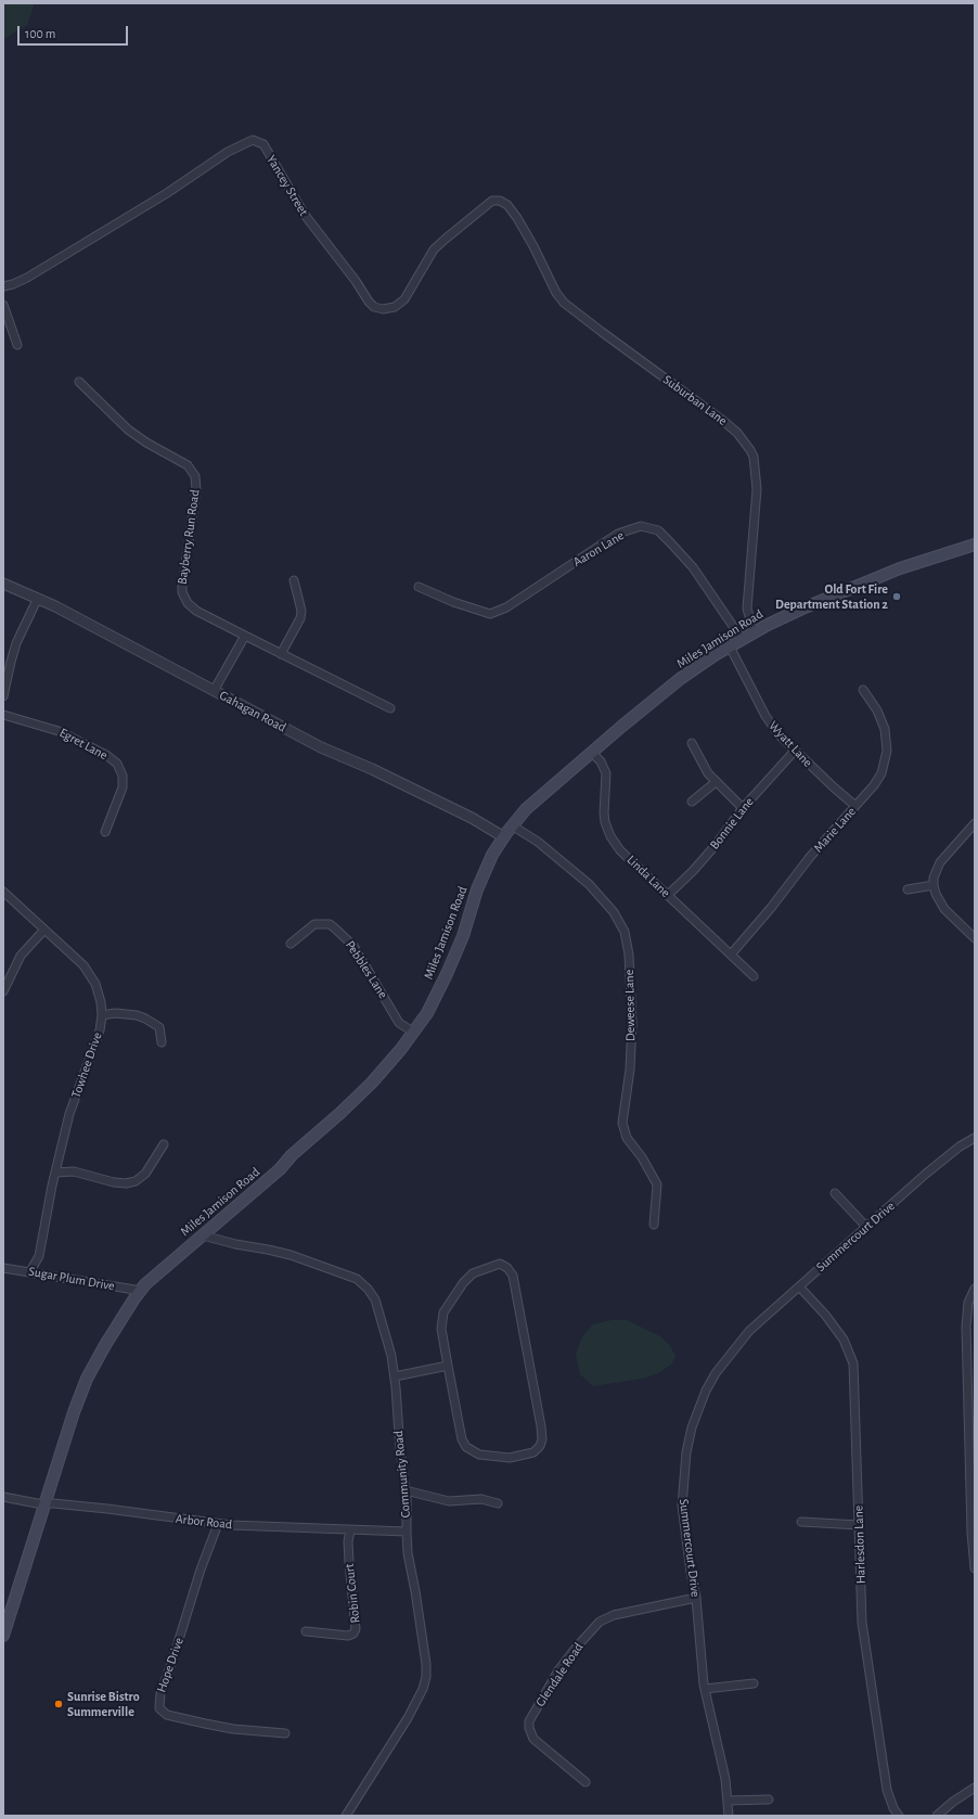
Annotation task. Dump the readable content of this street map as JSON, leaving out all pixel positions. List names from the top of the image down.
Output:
{
  "streets": {
    "main road": ["Miles Jamison Road"],
    "street": [
      "Yancey Street",
      "Suburban Lane",
      "Bayberry Run Road",
      "Aaron Lane",
      "Gahagan Road",
      "Egret Lane",
      "Wyatt Lane",
      "Bonnie Lane",
      "Marie Lane",
      "Linda Lane",
      "Pebbles Lane",
      "Deweese Lane",
      "Towhee Drive",
      "Summercourt Drive",
      "Sugar Plum Drive",
      "Community Road",
      "Arbor Road",
      "Harlesdon Lane",
      "Robin Court",
      "Hope Drive",
      "Glendale Road"
    ]
  },
  "crossings": [
    ["Yancey Street", "Suburban Lane"],
    ["Suburban Lane", "Miles Jamison Road"],
    ["Aaron Lane", "Miles Jamison Road"],
    ["Miles Jamison Road", "Gahagan Road"],
    ["Miles Jamison Road", "Wyatt Lane"],
    ["Miles Jamison Road", "Linda Lane"],
    ["Miles Jamison Road", "Pebbles Lane"],
    ["Miles Jamison Road", "Deweese Lane"],
    ["Miles Jamison Road", "Sugar Plum Drive"],
    ["Miles Jamison Road", "Community Road"],
    ["Miles Jamison Road", "Arbor Road"],
    ["Wyatt Lane", "Bonnie Lane"],
    ["Wyatt Lane", "Marie Lane"],
    ["Bonnie Lane", "Linda Lane"],
    ["Marie Lane", "Linda Lane"],
    ["Towhee Drive", "Sugar Plum Drive"],
    ["Summercourt Drive", "Harlesdon Lane"],
    ["Summercourt Drive", "Glendale Road"],
    ["Community Road", "Arbor Road"],
    ["Arbor Road", "Robin Court"],
    ["Arbor Road", "Hope Drive"]
  ],
  "places": ["Old Fort Fire Department Station 2", "Sunrise Bistro Summerville"],
  "scale_bar": "100 m"
}
